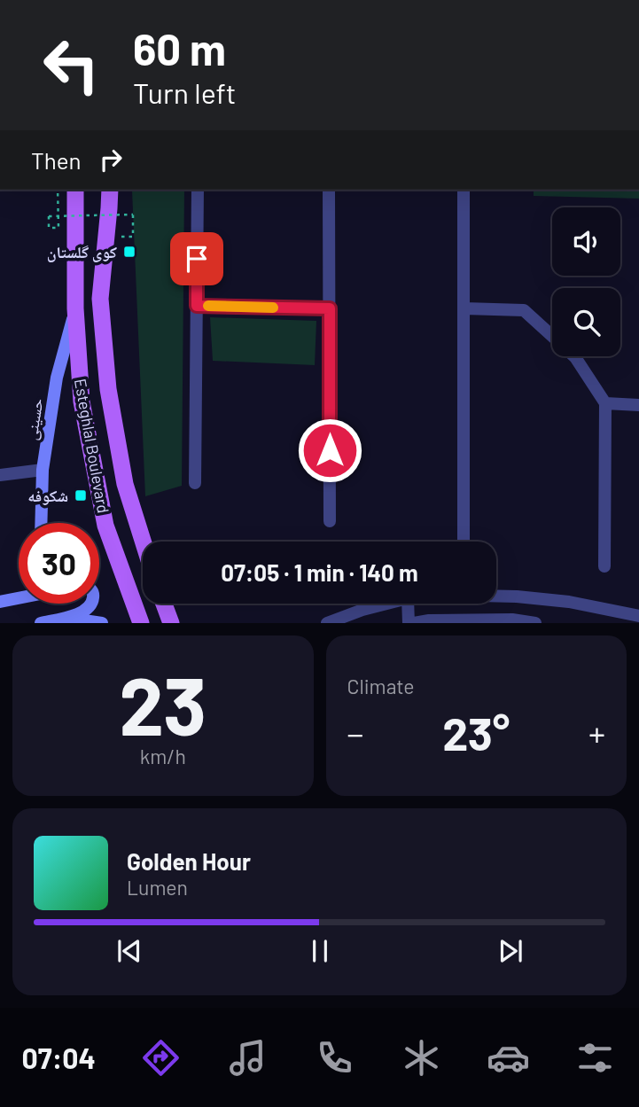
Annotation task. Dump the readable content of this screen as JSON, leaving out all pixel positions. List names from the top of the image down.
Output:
{
  "streets": {
    "main road": ["حسینی", "Esteghlal Boulevard"]
  },
  "crossings": [
    ["حسینی", "Esteghlal Boulevard"]
  ],
  "places": {
    "transit": ["کوی گلستان", "شکوفه"]
  },
  "page": {
    "turn": ["60 m", "Turn left"],
    "then": "Then",
    "limit": "30",
    "trip": "07:05 · 1 min · 140 m",
    "tile": [
      ["23", "km/h"],
      "Climate"
    ],
    "heat": ["−", "23°", "+"],
    "song": ["Golden Hour", "Lumen"],
    "tabs": "07:04"
  }
}
